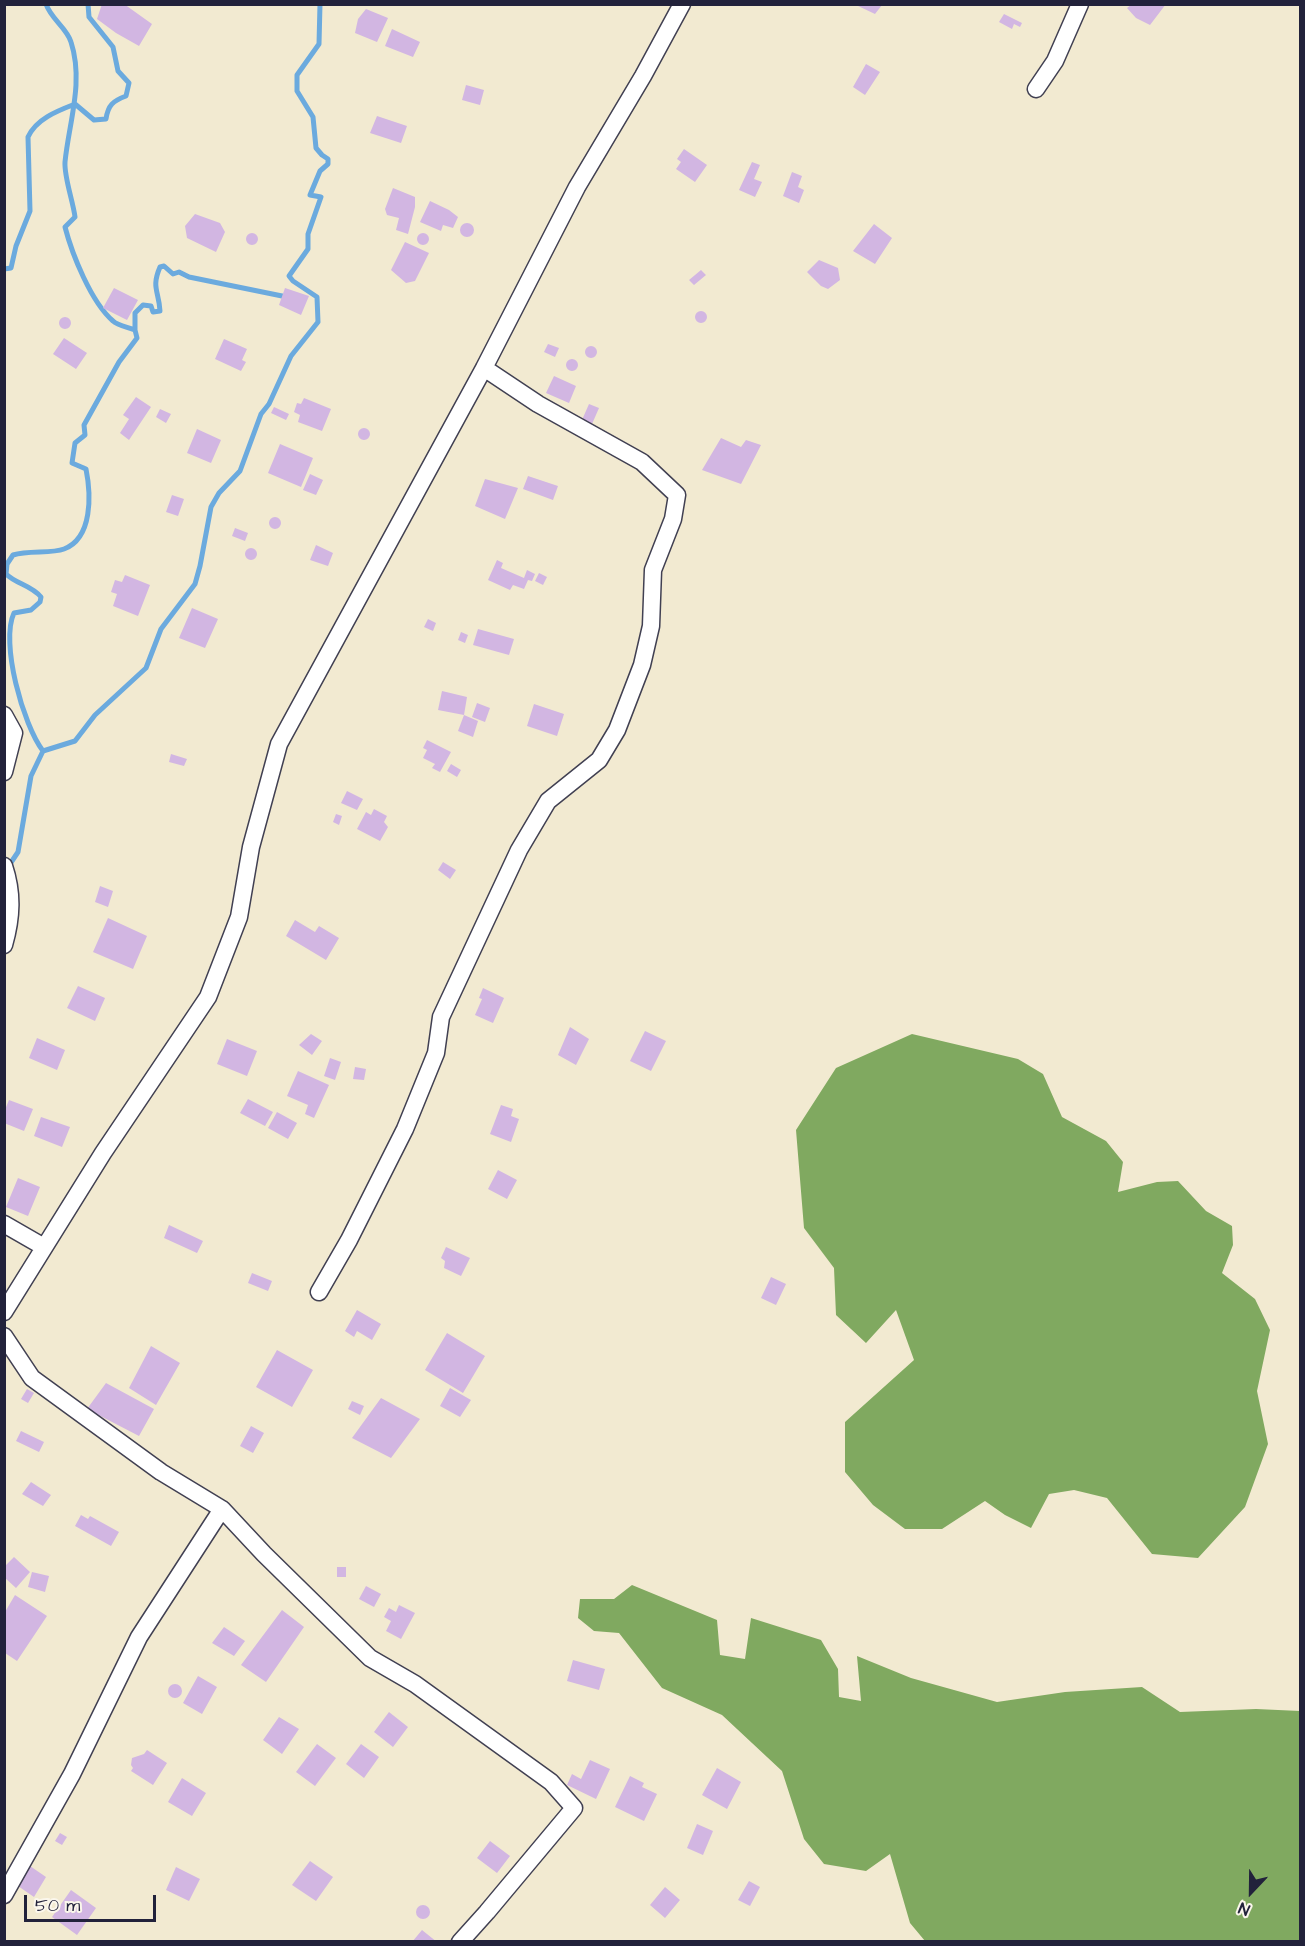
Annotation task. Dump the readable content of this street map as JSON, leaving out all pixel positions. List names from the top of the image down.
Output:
{
  "scale_bar": "50 m",
  "north": "bottom"
}
